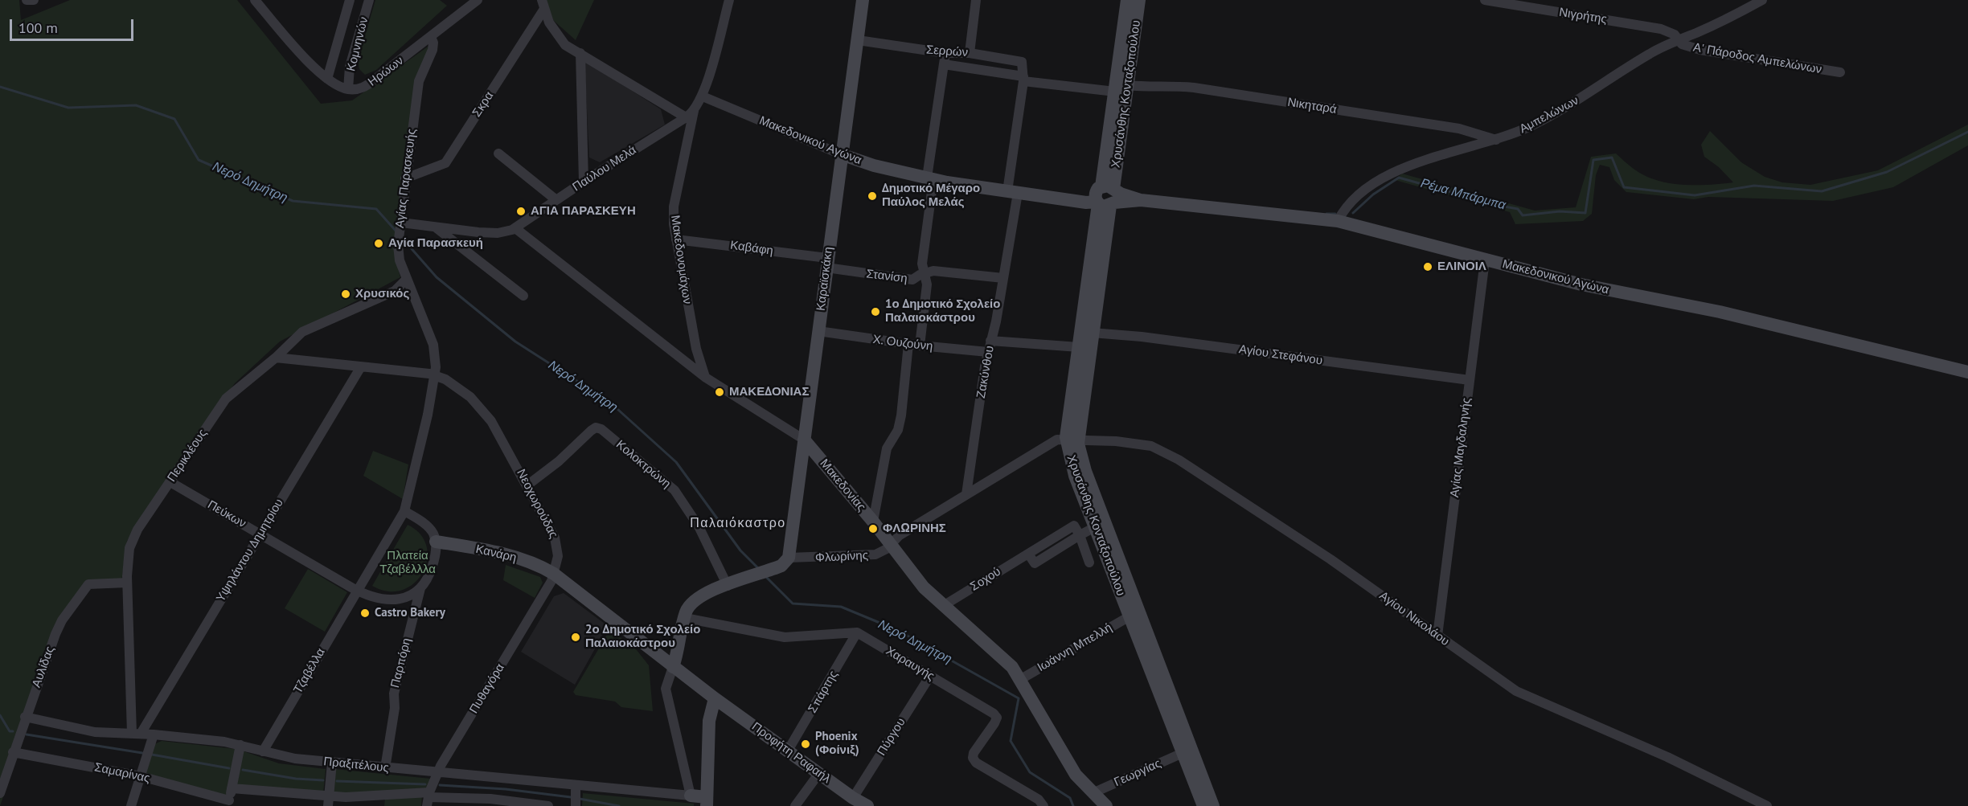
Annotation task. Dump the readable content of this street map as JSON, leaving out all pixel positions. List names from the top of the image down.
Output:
{
  "streets": {
    "street": [
      "Νιγρήτης",
      "Κομνηνών",
      "Σερρών",
      "Α' Πάροδος Αμπελώνων",
      "Ηρώων",
      "Χρυσάνθης Κονταξοπούλου",
      "Σκρα",
      "Νικηταρά",
      "Αμπελώνων",
      "Μακεδονικού Αγώνα",
      "Παύλου Μελά",
      "Αγίας Παρασκευής",
      "Καβάφη",
      "Μακεδονομάχων",
      "Στανίση",
      "Καραϊσκάκη",
      "Χ. Ουζούνη",
      "Αγίου Στεφάνου",
      "Ζακύνθου",
      "Αγίας Μαγδαληνής",
      "Περικλέους",
      "Κολοκτρώνη",
      "Μακεδονίας",
      "Νεοχωρούδας",
      "Πεύκων",
      "Υψηλάντου Δημητρίου",
      "Κανάρη",
      "Φλωρίνης",
      "Σοχού",
      "Αγίου Νικολάου",
      "Ιωάννη Μπελλή",
      "Παρπόρη",
      "Χαραυγής",
      "Αυλίδας",
      "Τζαβέλλα",
      "Πυθαγόρα",
      "Σπάρτης",
      "Πύργου",
      "Προφήτη Ραφαήλ",
      "Πραξιτέλους",
      "Σαμαρίνας",
      "Γεωργίας"
    ]
  },
  "crossings": [
    ["Νιγρήτης", "Α' Πάροδος Αμπελώνων"],
    ["Νιγρήτης", "Αμπελώνων"],
    ["Κομνηνών", "Ηρώων"],
    ["Σερρών", "Χρυσάνθης Κονταξοπούλου"],
    ["Σερρών", "Καραϊσκάκη"],
    ["Σερρών", "Ζακύνθου"],
    ["Α' Πάροδος Αμπελώνων", "Αμπελώνων"],
    ["Ηρώων", "Αγίας Παρασκευής"],
    ["Χρυσάνθης Κονταξοπούλου", "Νικηταρά"],
    ["Χρυσάνθης Κονταξοπούλου", "Μακεδονικού Αγώνα"],
    ["Χρυσάνθης Κονταξοπούλου", "Αγίου Στεφάνου"],
    ["Χρυσάνθης Κονταξοπούλου", "Φλωρίνης"],
    ["Χρυσάνθης Κονταξοπούλου", "Αγίου Νικολάου"],
    ["Χρυσάνθης Κονταξοπούλου", "Ιωάννη Μπελλή"],
    ["Χρυσάνθης Κονταξοπούλου", "Γεωργίας"],
    ["Σκρα", "Αγίας Παρασκευής"],
    ["Νικηταρά", "Αμπελώνων"],
    ["Αμπελώνων", "Μακεδονικού Αγώνα"],
    ["Μακεδονικού Αγώνα", "Παύλου Μελά"],
    ["Μακεδονικού Αγώνα", "Καραϊσκάκη"],
    ["Μακεδονικού Αγώνα", "Ζακύνθου"],
    ["Μακεδονικού Αγώνα", "Αγίας Μαγδαληνής"],
    ["Παύλου Μελά", "Αγίας Παρασκευής"],
    ["Παύλου Μελά", "Μακεδονομάχων"],
    ["Παύλου Μελά", "Μακεδονίας"],
    ["Αγίας Παρασκευής", "Περικλέους"],
    ["Αγίας Παρασκευής", "Νεοχωρούδας"],
    ["Αγίας Παρασκευής", "Τζαβέλλα"],
    ["Καβάφη", "Μακεδονομάχων"],
    ["Καβάφη", "Στανίση"],
    ["Καβάφη", "Καραϊσκάκη"],
    ["Μακεδονομάχων", "Μακεδονίας"],
    ["Στανίση", "Καραϊσκάκη"],
    ["Στανίση", "Ζακύνθου"],
    ["Καραϊσκάκη", "Χ. Ουζούνη"],
    ["Καραϊσκάκη", "Μακεδονίας"],
    ["Καραϊσκάκη", "Φλωρίνης"],
    ["Χ. Ουζούνη", "Ζακύνθου"],
    ["Αγίου Στεφάνου", "Αγίας Μαγδαληνής"],
    ["Ζακύνθου", "Φλωρίνης"],
    ["Αγίας Μαγδαληνής", "Αγίου Νικολάου"],
    ["Περικλέους", "Πεύκων"],
    ["Περικλέους", "Υψηλάντου Δημητρίου"],
    ["Περικλέους", "Αυλίδας"],
    ["Περικλέους", "Πραξιτέλους"],
    ["Κολοκτρώνη", "Νεοχωρούδας"],
    ["Μακεδονίας", "Φλωρίνης"],
    ["Μακεδονίας", "Σοχού"],
    ["Μακεδονίας", "Ιωάννη Μπελλή"],
    ["Μακεδονίας", "Γεωργίας"],
    ["Νεοχωρούδας", "Κανάρη"],
    ["Νεοχωρούδας", "Τζαβέλλα"],
    ["Νεοχωρούδας", "Πυθαγόρα"],
    ["Πεύκων", "Υψηλάντου Δημητρίου"],
    ["Πεύκων", "Τζαβέλλα"],
    ["Υψηλάντου Δημητρίου", "Πραξιτέλους"],
    ["Κανάρη", "Πυθαγόρα"],
    ["Φλωρίνης", "Αγίου Νικολάου"],
    ["Παρπόρη", "Πραξιτέλους"],
    ["Χαραυγής", "Σπάρτης"],
    ["Χαραυγής", "Πύργου"],
    ["Αυλίδας", "Πραξιτέλους"],
    ["Αυλίδας", "Σαμαρίνας"],
    ["Τζαβέλλα", "Πραξιτέλους"],
    ["Πυθαγόρα", "Πραξιτέλους"],
    ["Σπάρτης", "Προφήτη Ραφαήλ"],
    ["Πύργου", "Προφήτη Ραφαήλ"]
  ],
  "districts": ["Παλαιόκαστρο"],
  "water": ["Νερό Δημήτρη", "Ρέμα Μπάρμπα"],
  "parks": ["Πλατεία Τζαβέλλλα"],
  "places": [
    "Δημοτικό Μέγαρο Παύλος Μελάς",
    "ΑΓΙΑ ΠΑΡΑΣΚΕΥΗ",
    "Αγία Παρασκευή",
    "ΕΛΙΝΟΙΛ",
    "Χρυσικός",
    "1ο Δημοτικό Σχολείο Παλαιοκάστρου",
    "ΜΑΚΕΔΟΝΙΑΣ",
    "ΦΛΩΡΙΝΗΣ",
    "Castro Bakery",
    "2ο Δημοτικό Σχολείο Παλαιοκάστρου",
    "Phoenix (Φοίνιξ)"
  ],
  "scale_bar": "100 m"
}
